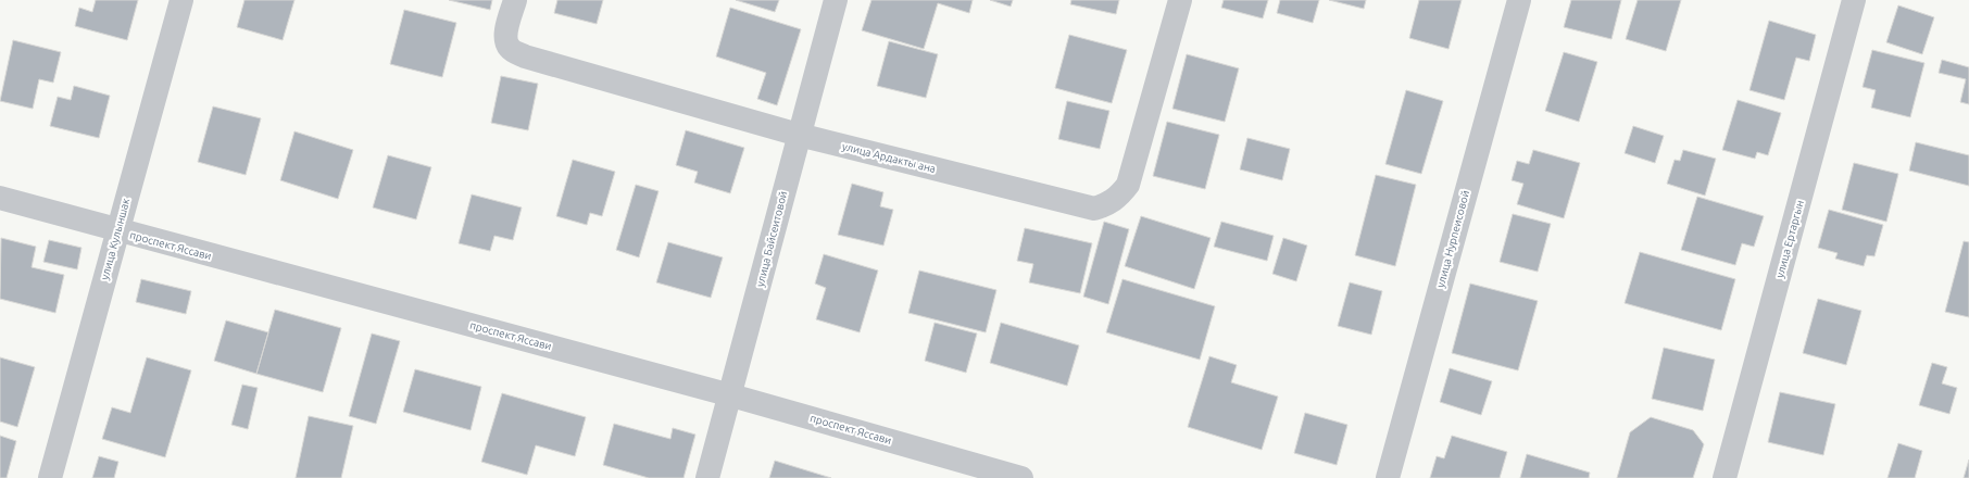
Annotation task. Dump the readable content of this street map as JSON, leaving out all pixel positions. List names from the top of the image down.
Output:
{
  "streets": {
    "street": [
      "улица Ардакты ана",
      "улица Кулыншак",
      "улица Байсеитовой",
      "улица Нурпеисовой",
      "улица Ертаргын",
      "проспект Яссави"
    ]
  },
  "crossings": [
    ["улица Ардакты ана", "улица Байсеитовой"],
    ["улица Кулыншак", "проспект Яссави"],
    ["улица Байсеитовой", "проспект Яссави"]
  ]
}
